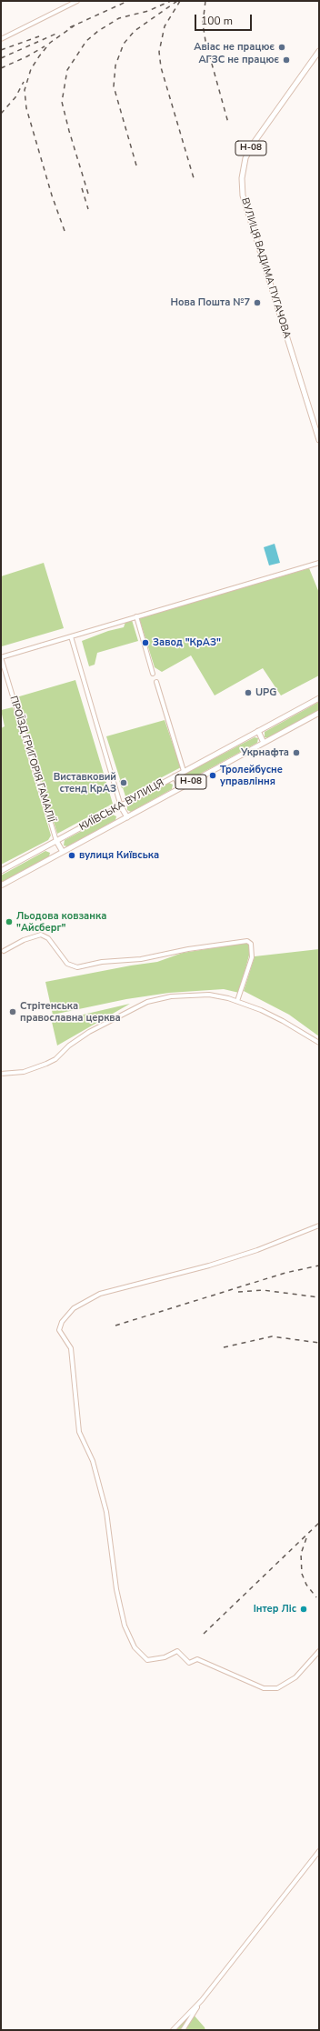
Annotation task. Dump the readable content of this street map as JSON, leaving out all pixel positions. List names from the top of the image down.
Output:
{
  "streets": {
    "main road": ["Н-08", "ВУЛИЦЯ ВАДИМА ПУГАЧОВА", "КИЇВСЬКА ВУЛИЦЯ"],
    "street": ["ПРОЇЗД ГРИГОРІЯ ГАМАЛІЇ"]
  },
  "crossings": [
    ["ПРОЇЗД ГРИГОРІЯ ГАМАЛІЇ", "КИЇВСЬКА ВУЛИЦЯ"]
  ],
  "places": [
    "Авіас не працює",
    "АГЗС не працює",
    "Нова Пошта №7",
    "Завод \"КрАЗ\"",
    "UPG",
    "Укрнафта",
    "Тролейбусне управління",
    "Виставковий стенд КрАЗ",
    "вулиця Київська",
    "Льодова ковзанка \"Айсберг\"",
    "Стрітенська православна церква",
    "Інтер Ліс"
  ],
  "scale_bar": "100 m"
}
